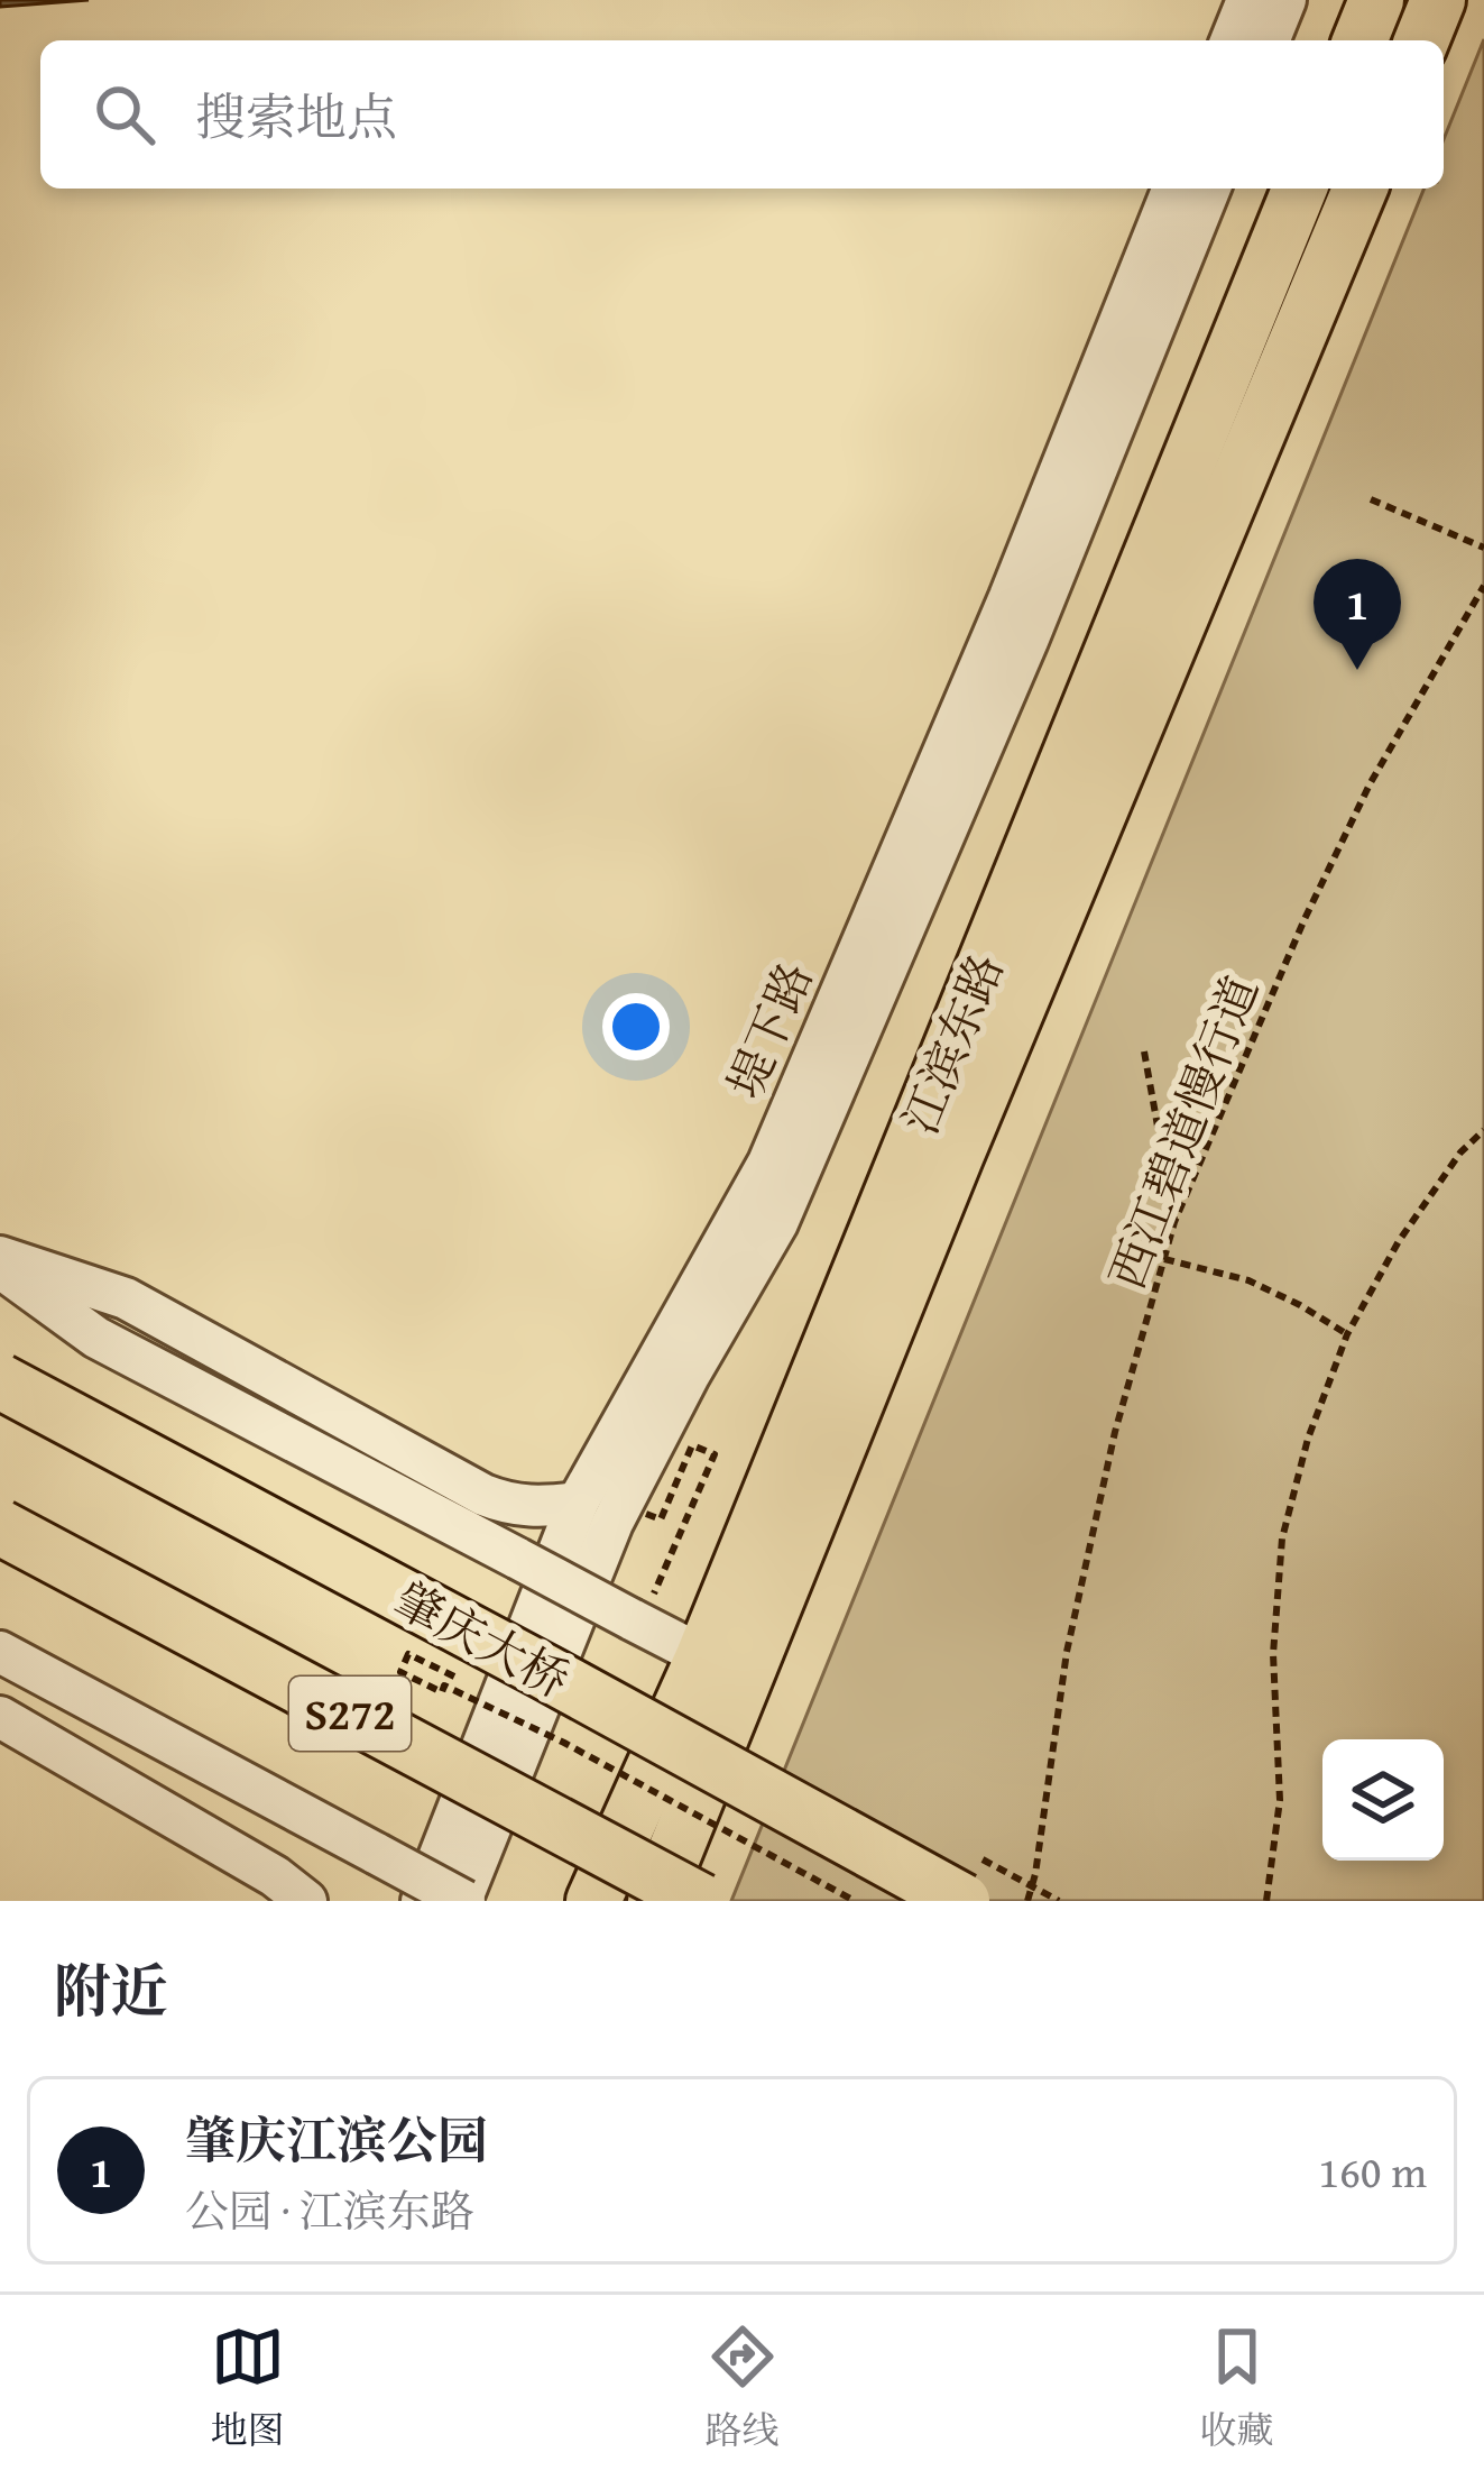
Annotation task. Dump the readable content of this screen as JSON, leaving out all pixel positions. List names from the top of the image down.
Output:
{
  "streets": {
    "main road": ["江滨东路", "肇庆大桥", "S272"],
    "street": ["堤下路"],
    "path": ["西江碧道慢行道"]
  },
  "page": {
    "search": "搜索地点",
    "pins": "1",
    "heading": "附近",
    "list": [
      {
        "mark": "1",
        "name": "肇庆江滨公园",
        "note": "公园 · 江滨东路",
        "value": "160 m"
      }
    ],
    "nav": ["地图", "路线", "收藏"]
  }
}
